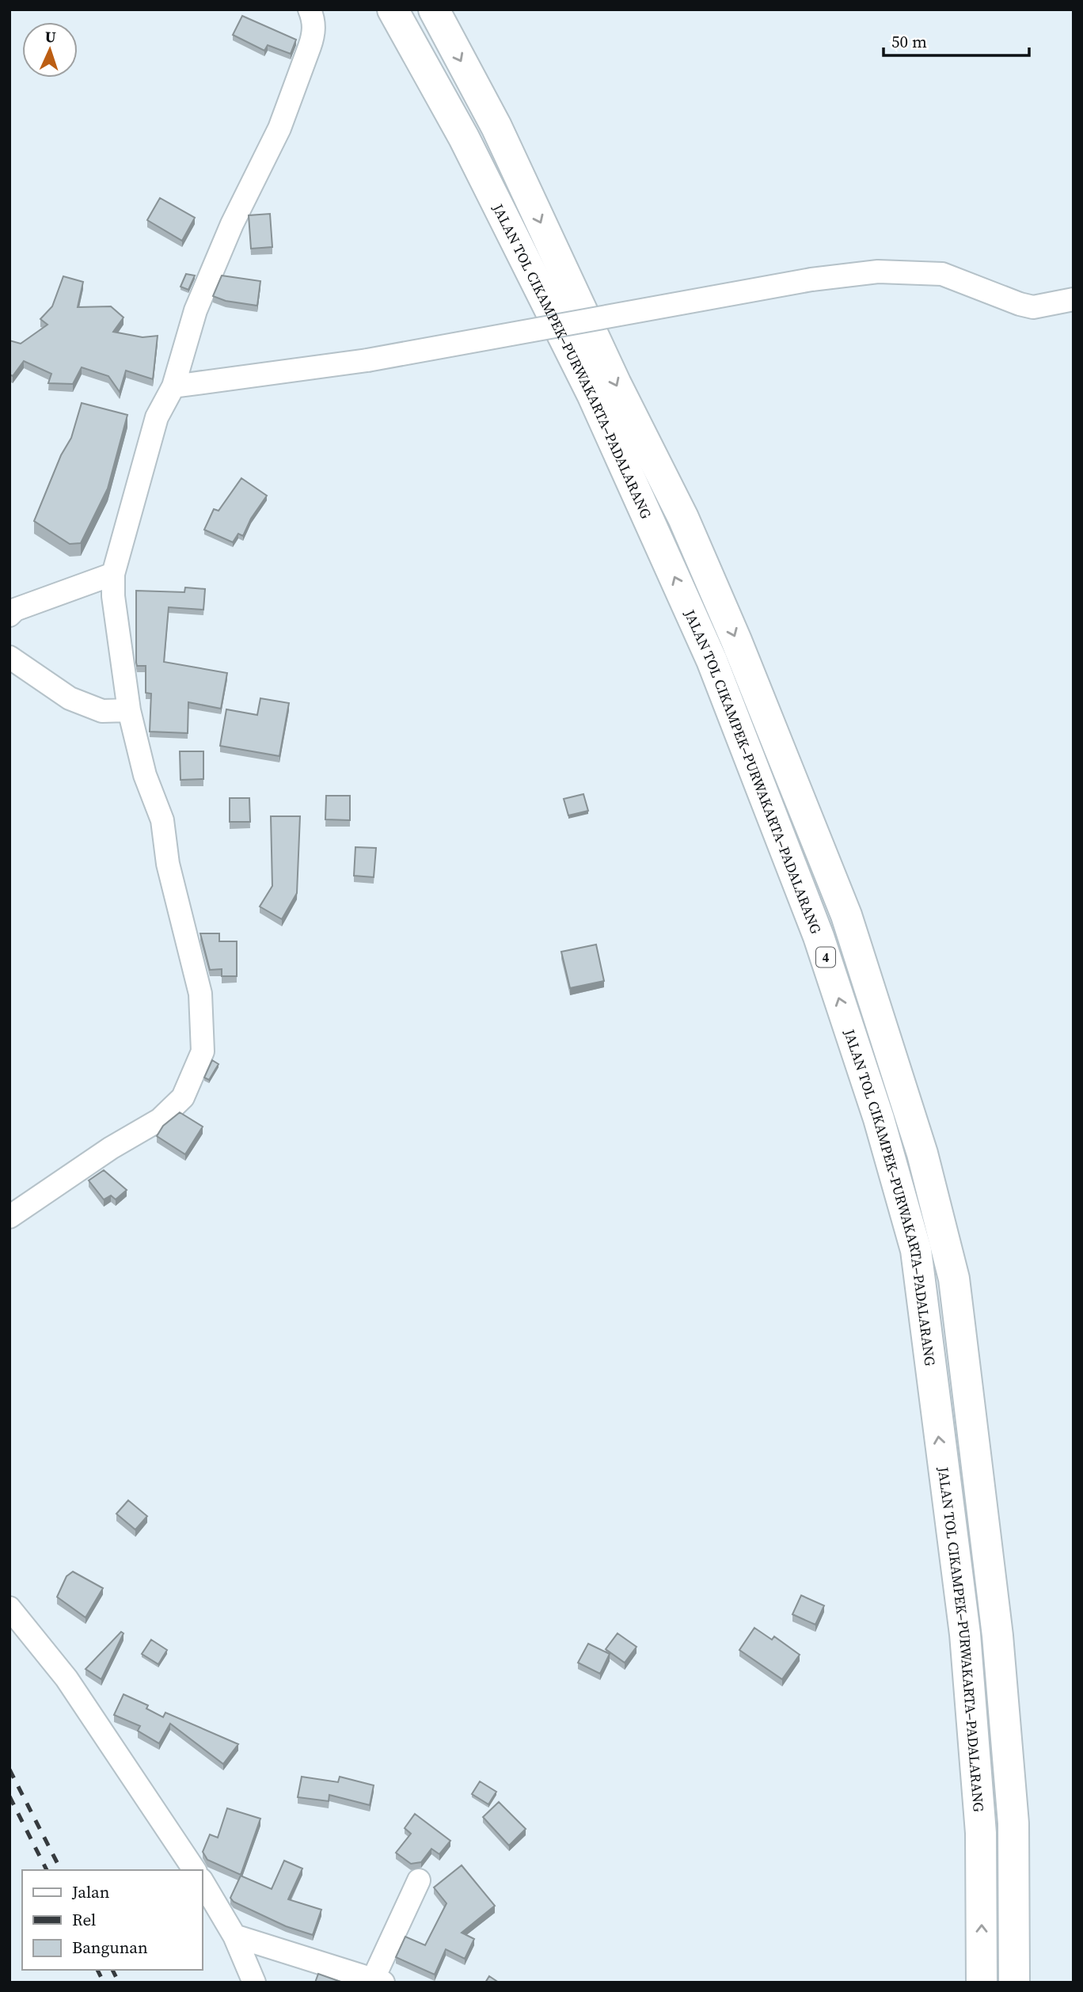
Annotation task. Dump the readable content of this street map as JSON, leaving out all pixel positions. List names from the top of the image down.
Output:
{
  "streets": {
    "highway": ["JALAN TOL CIKAMPEK–PURWAKARTA–PADALARANG", "4"]
  },
  "legend": ["Jalan", "Rel", "Bangunan"],
  "scale_bar": "50 m",
  "north": "top"
}
